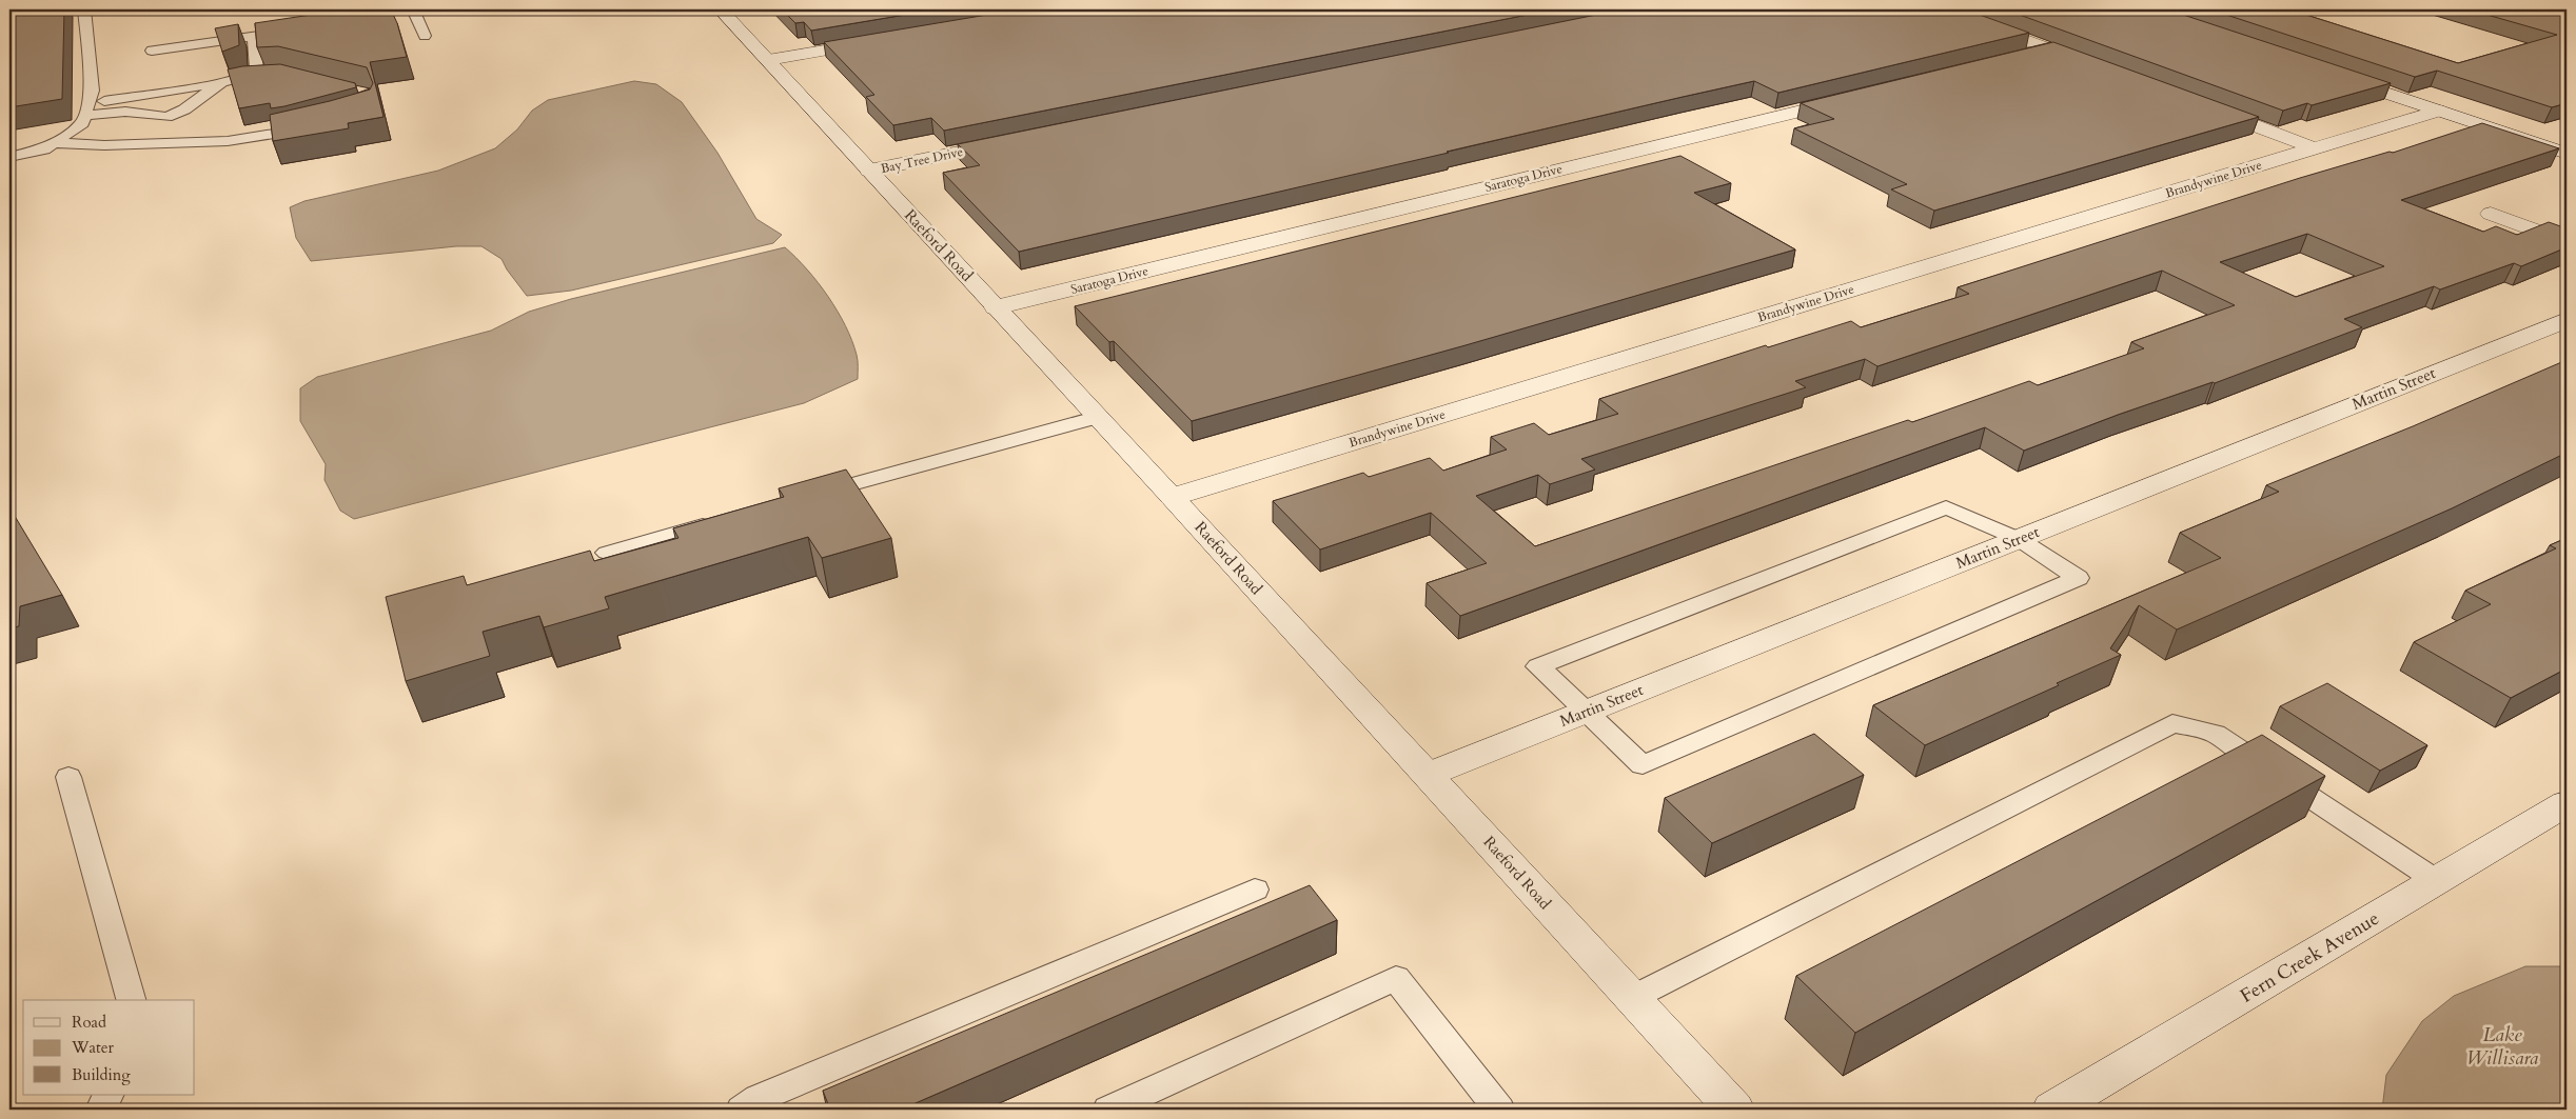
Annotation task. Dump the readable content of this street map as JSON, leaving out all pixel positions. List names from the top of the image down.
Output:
{
  "streets": {
    "street": [
      "Bay Tree Drive",
      "Saratoga Drive",
      "Brandywine Drive",
      "Raeford Road",
      "Martin Street",
      "Fern Creek Avenue"
    ]
  },
  "crossings": [
    ["Bay Tree Drive", "Raeford Road"],
    ["Saratoga Drive", "Raeford Road"],
    ["Brandywine Drive", "Raeford Road"],
    ["Raeford Road", "Martin Street"]
  ],
  "water": ["Lake Willisara"],
  "legend": ["Road", "Water", "Building"]
}
